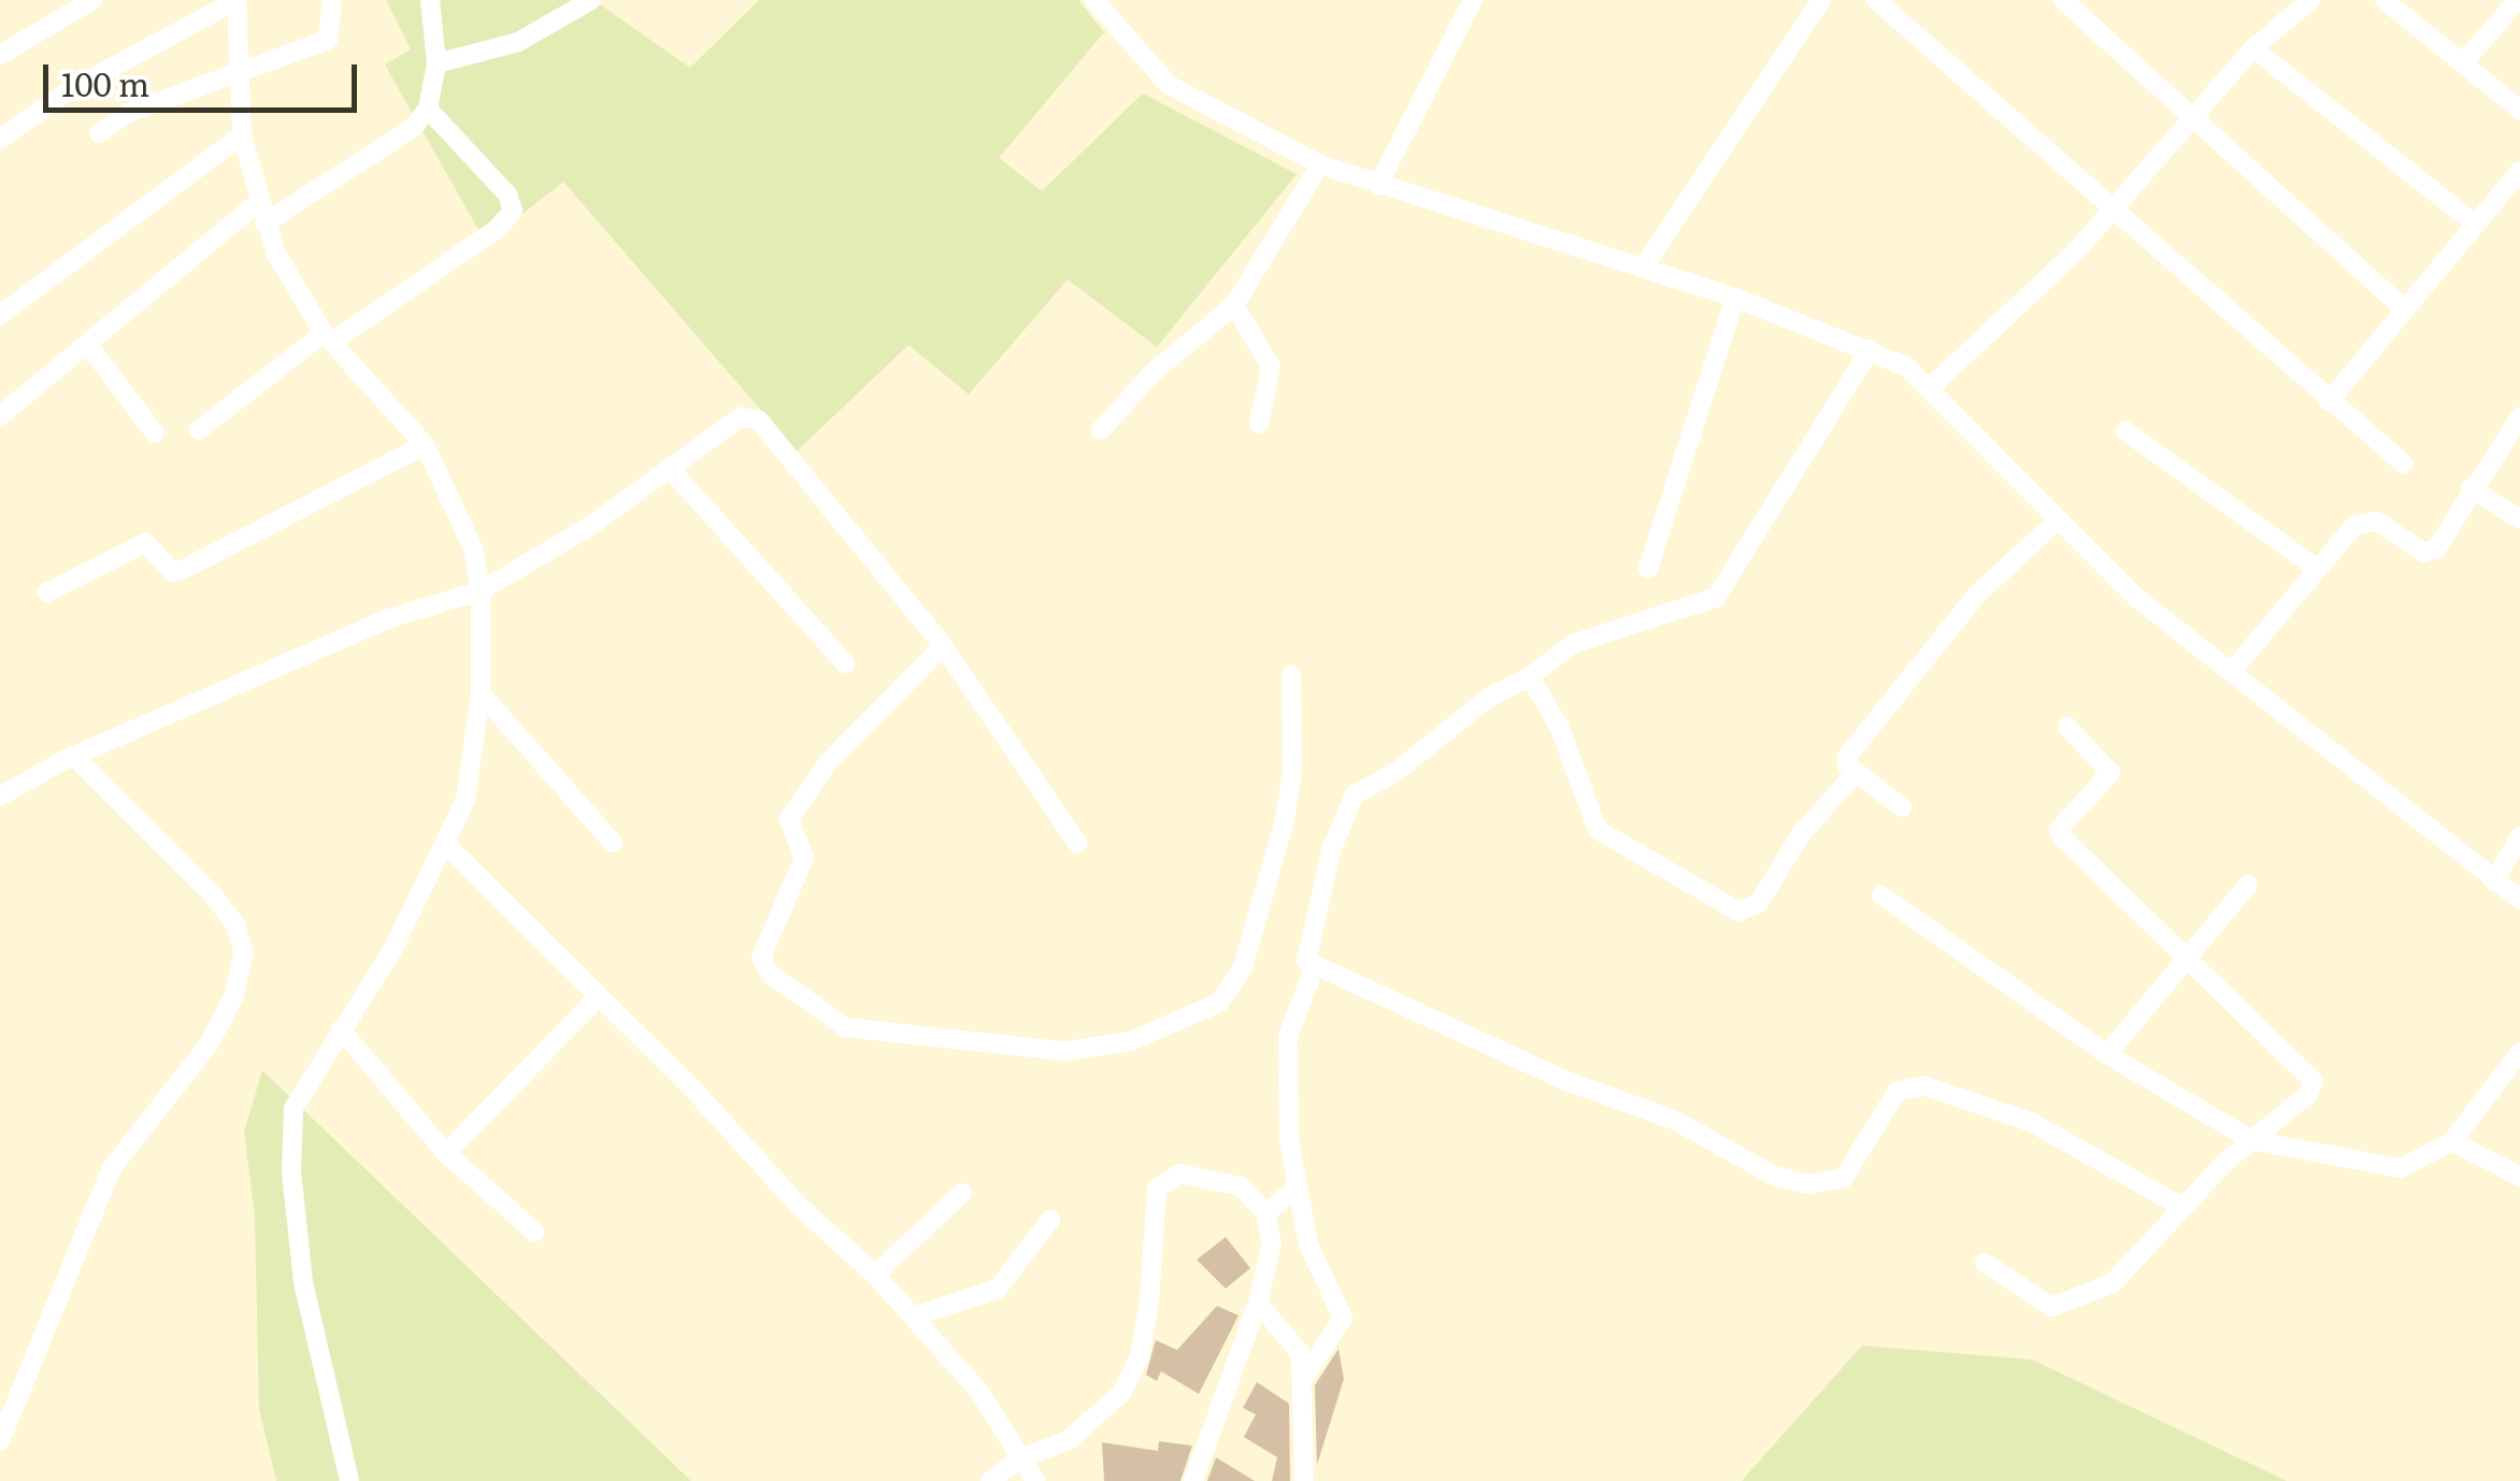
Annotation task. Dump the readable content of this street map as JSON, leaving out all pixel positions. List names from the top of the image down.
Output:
{
  "scale_bar": "100 m"
}
